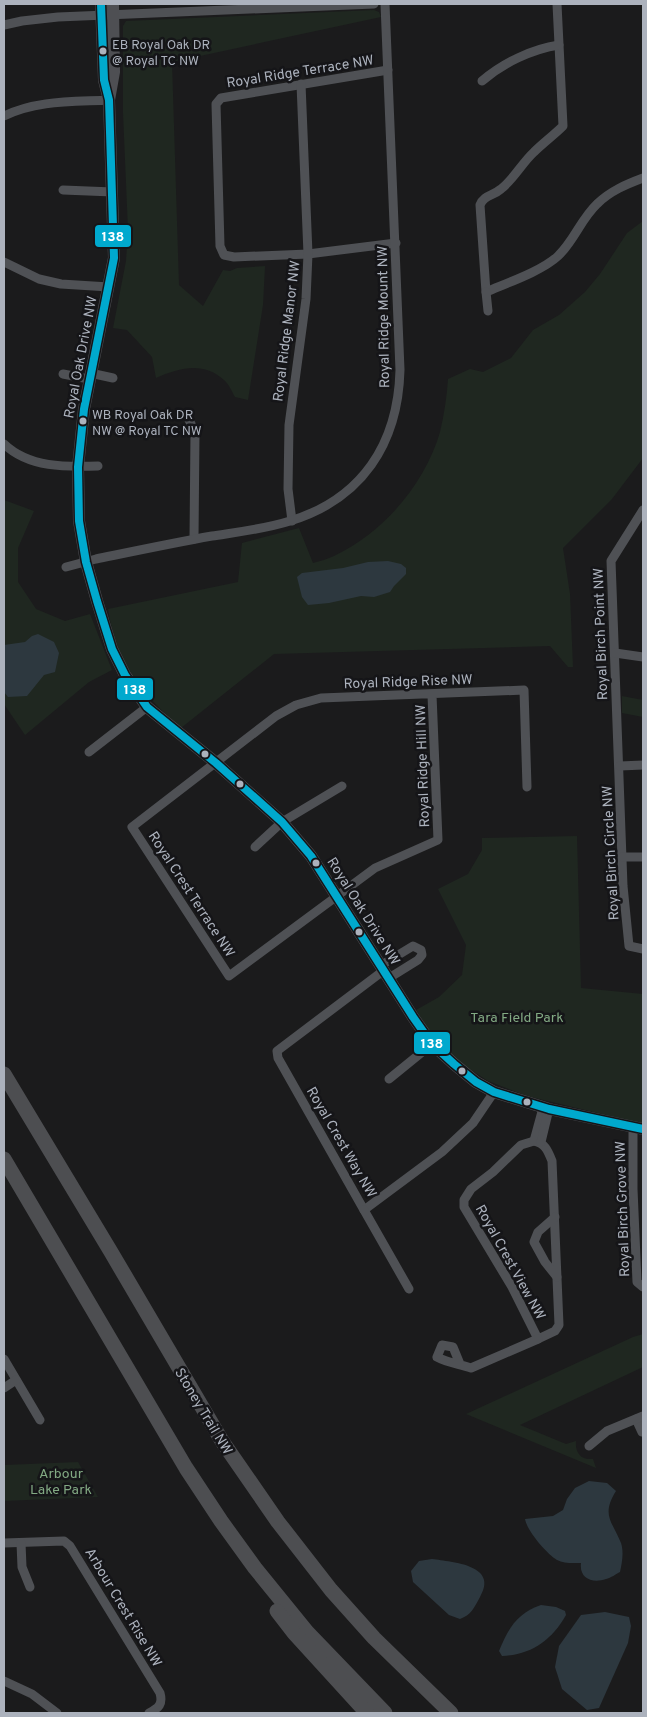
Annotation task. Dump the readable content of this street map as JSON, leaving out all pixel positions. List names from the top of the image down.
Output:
{
  "streets": {
    "highway": ["Stoney Trail NW"],
    "street": [
      "Royal Ridge Terrace NW",
      "Royal Ridge Mount NW",
      "Royal Ridge Manor NW",
      "Royal Oak Drive NW",
      "Royal Birch Point NW",
      "Royal Ridge Rise NW",
      "Royal Ridge Hill NW",
      "Royal Birch Circle NW",
      "Royal Crest Terrace NW",
      "Royal Crest Way NW",
      "Royal Birch Grove NW",
      "Royal Crest View NW",
      "Arbour Crest Rise NW"
    ]
  },
  "crossings": [
    ["Royal Ridge Terrace NW", "Royal Ridge Mount NW"],
    ["Royal Ridge Terrace NW", "Royal Ridge Manor NW"],
    ["Royal Ridge Mount NW", "Royal Ridge Manor NW"],
    ["Royal Ridge Mount NW", "Royal Oak Drive NW"],
    ["Royal Oak Drive NW", "Royal Ridge Rise NW"],
    ["Royal Oak Drive NW", "Royal Ridge Hill NW"],
    ["Royal Oak Drive NW", "Royal Crest Terrace NW"],
    ["Royal Oak Drive NW", "Royal Crest Way NW"],
    ["Royal Oak Drive NW", "Royal Birch Grove NW"],
    ["Royal Birch Point NW", "Royal Birch Circle NW"],
    ["Royal Ridge Rise NW", "Royal Ridge Hill NW"],
    ["Royal Ridge Rise NW", "Royal Crest Terrace NW"],
    ["Royal Ridge Hill NW", "Royal Crest Terrace NW"]
  ],
  "parks": ["Tara Field Park", "Arbour Lake Park"],
  "places": ["EB Royal Oak DR @ Royal TC NW", "WB Royal Oak DR NW @ Royal TC NW"],
  "lines": ["transit line 138"]
}
